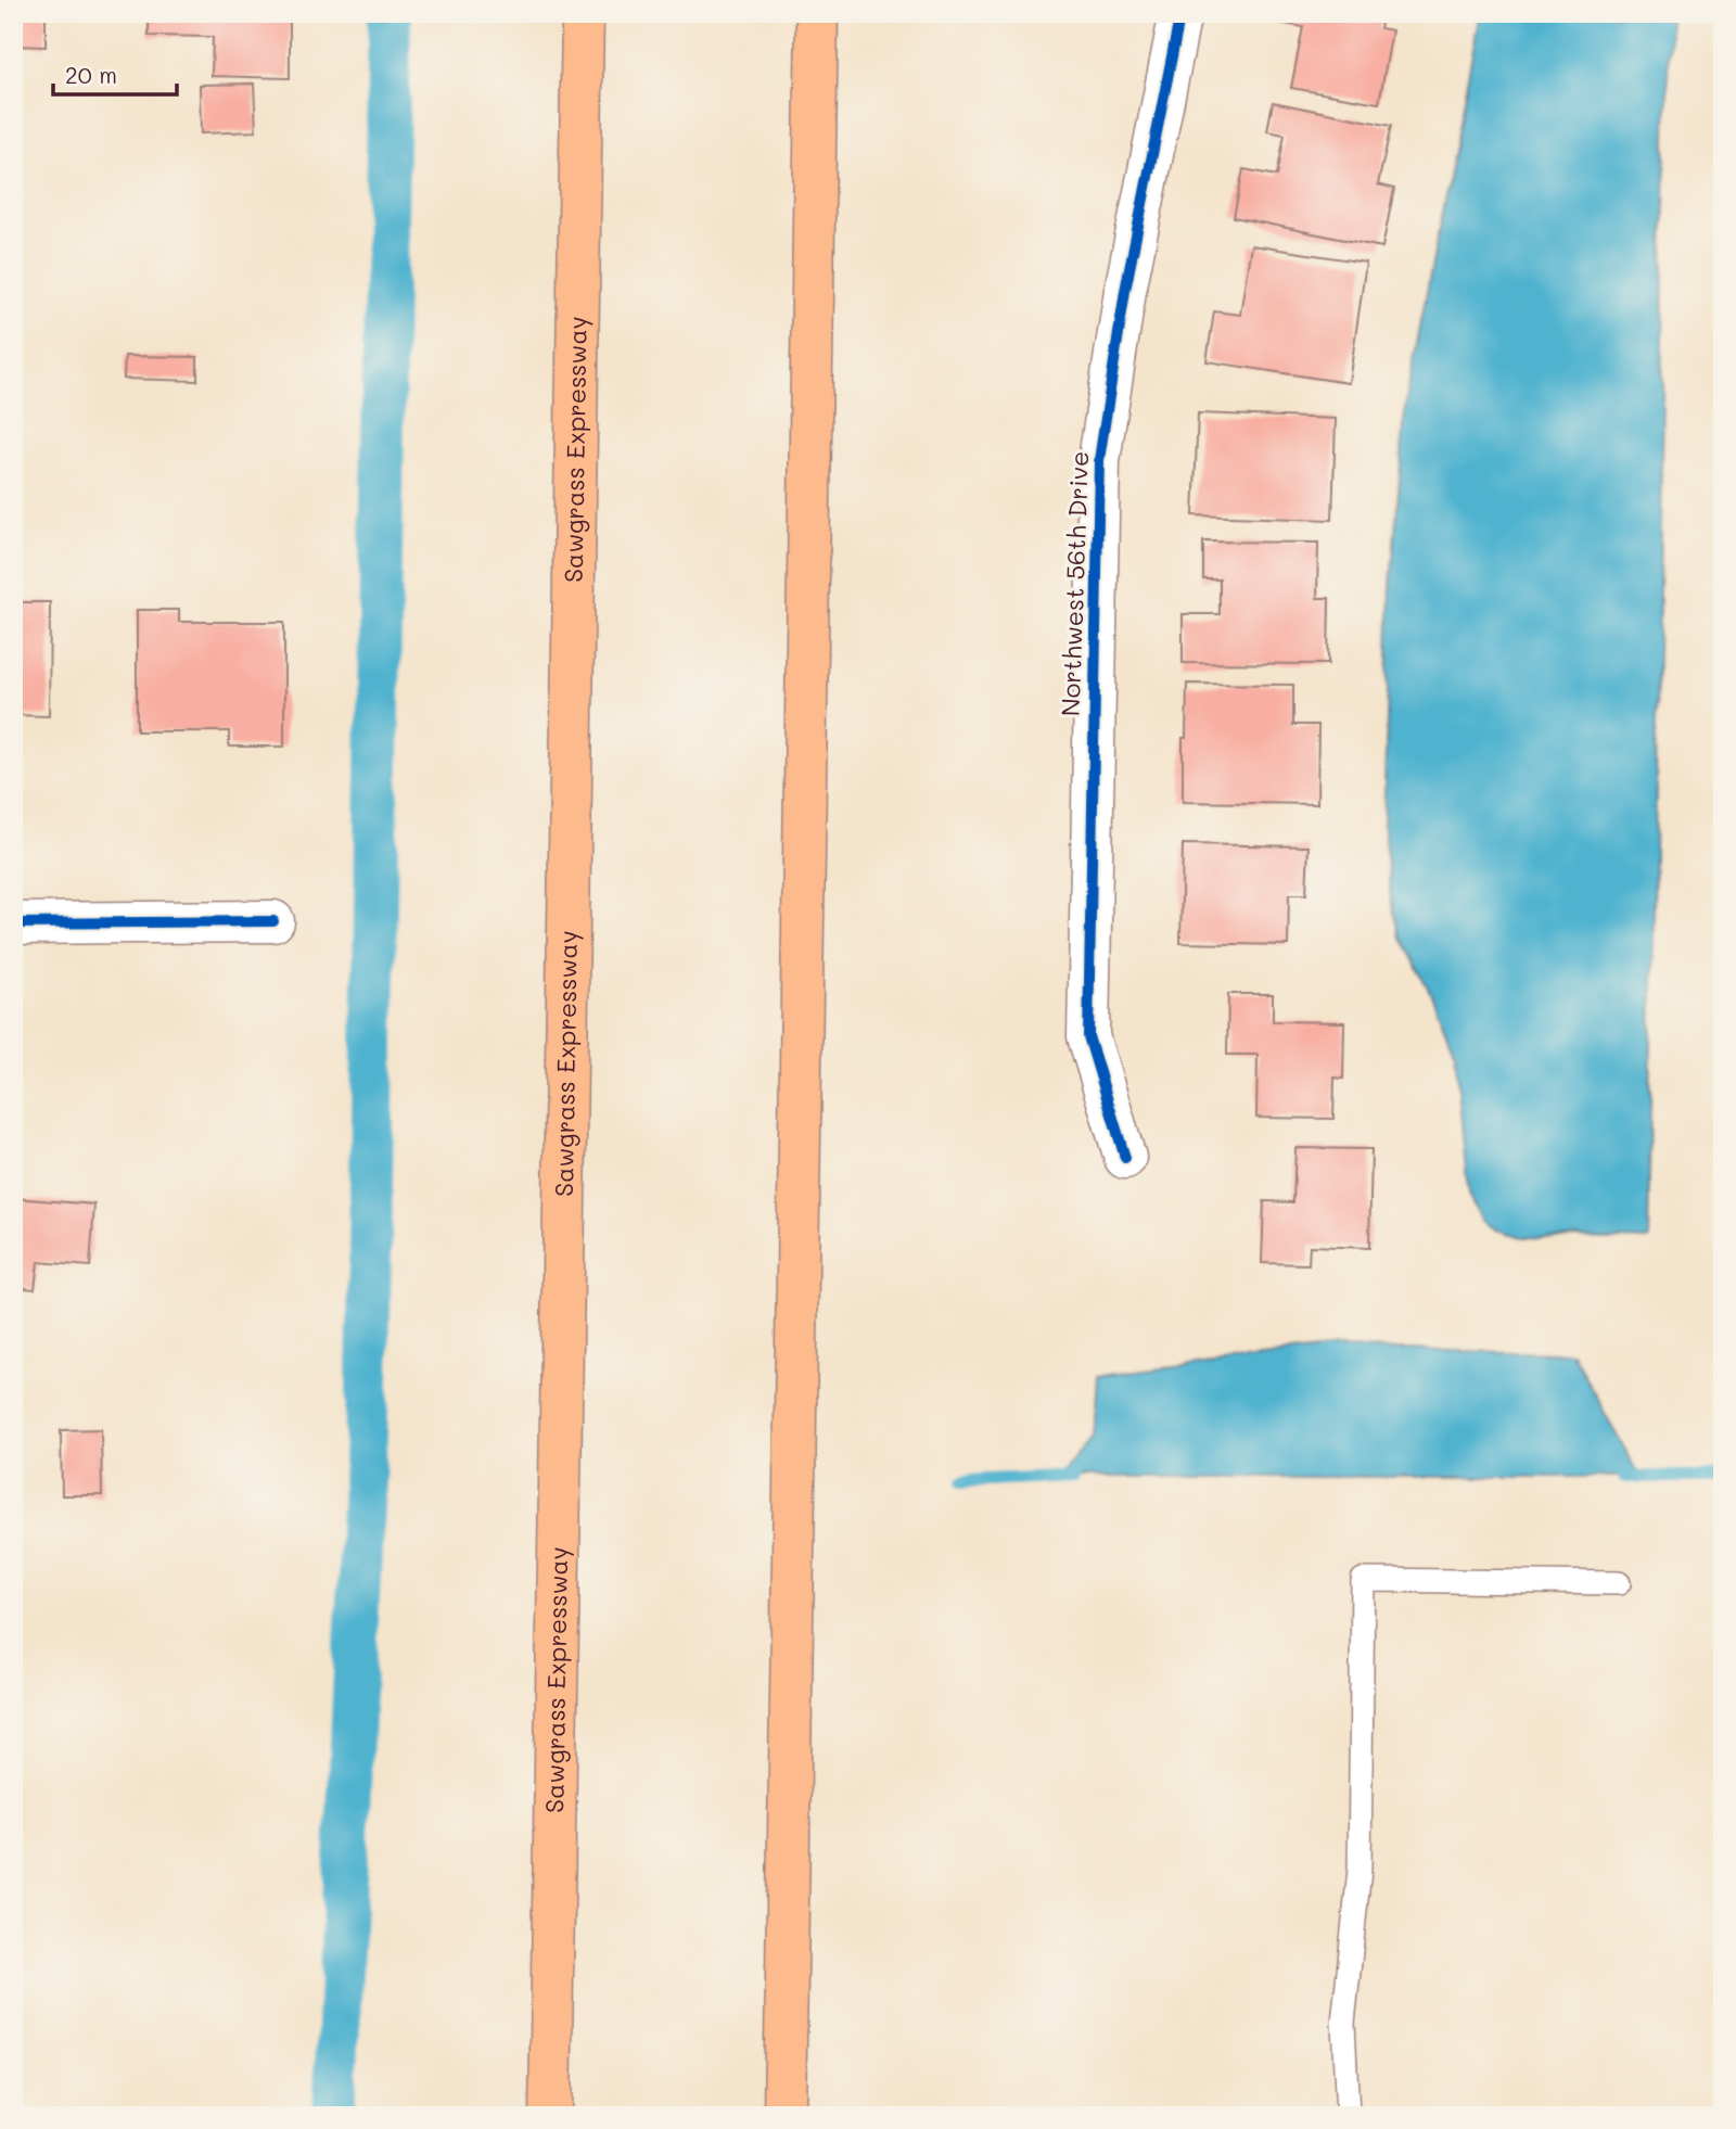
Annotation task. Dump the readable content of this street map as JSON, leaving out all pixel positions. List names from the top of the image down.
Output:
{
  "streets": {
    "highway": ["Sawgrass Expressway"],
    "street": ["Northwest 56th Drive"]
  },
  "scale_bar": "20 m"
}
